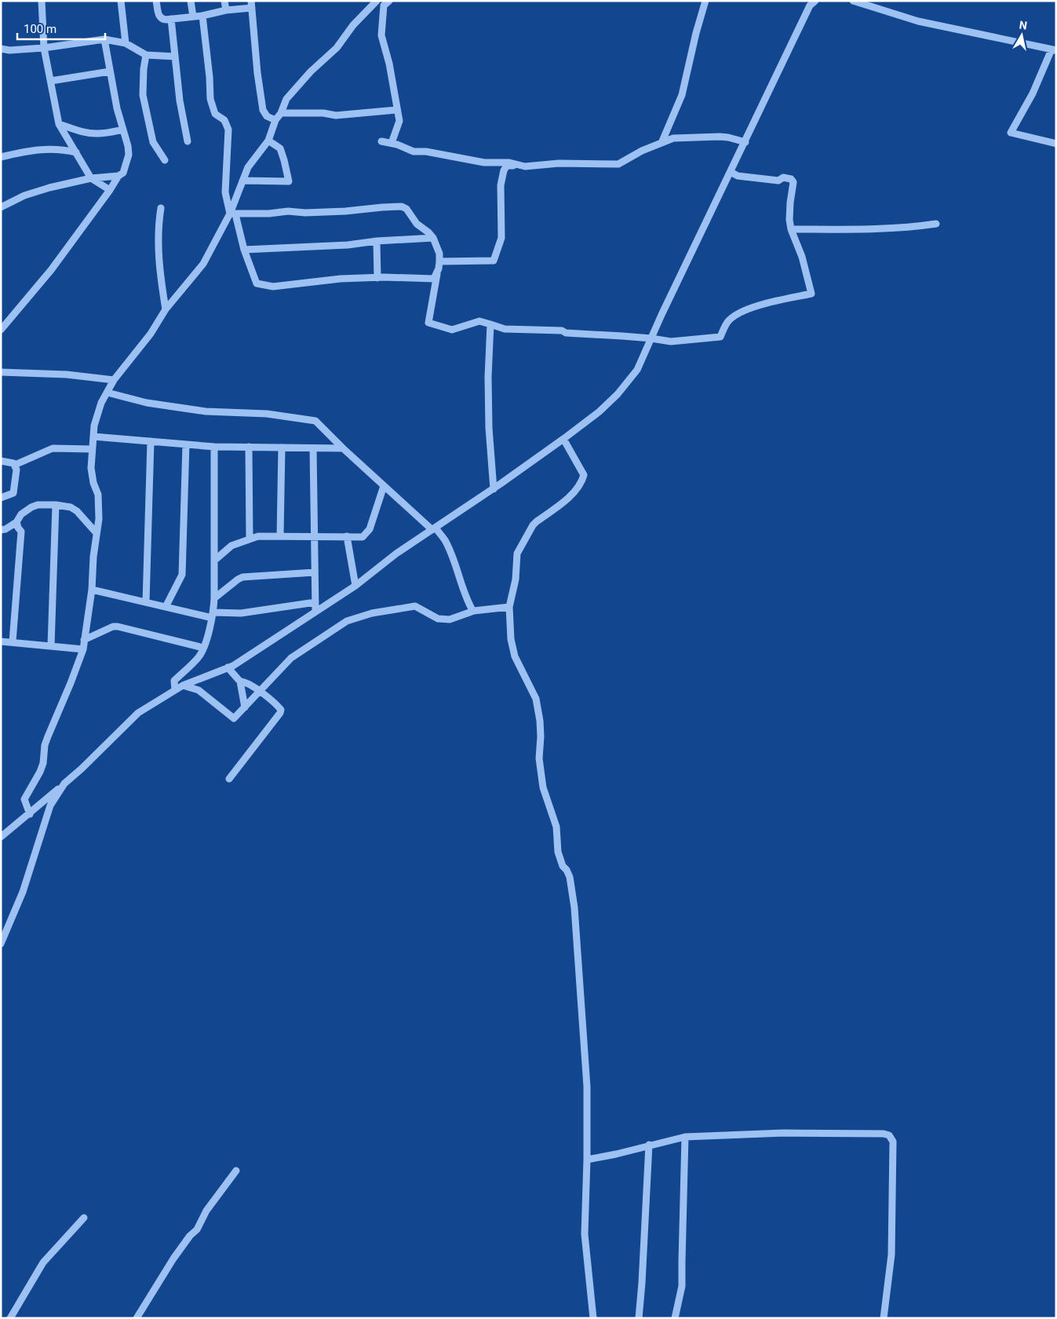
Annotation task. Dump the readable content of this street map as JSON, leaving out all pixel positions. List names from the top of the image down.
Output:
{
  "scale_bar": "100 m",
  "north": "top"
}
